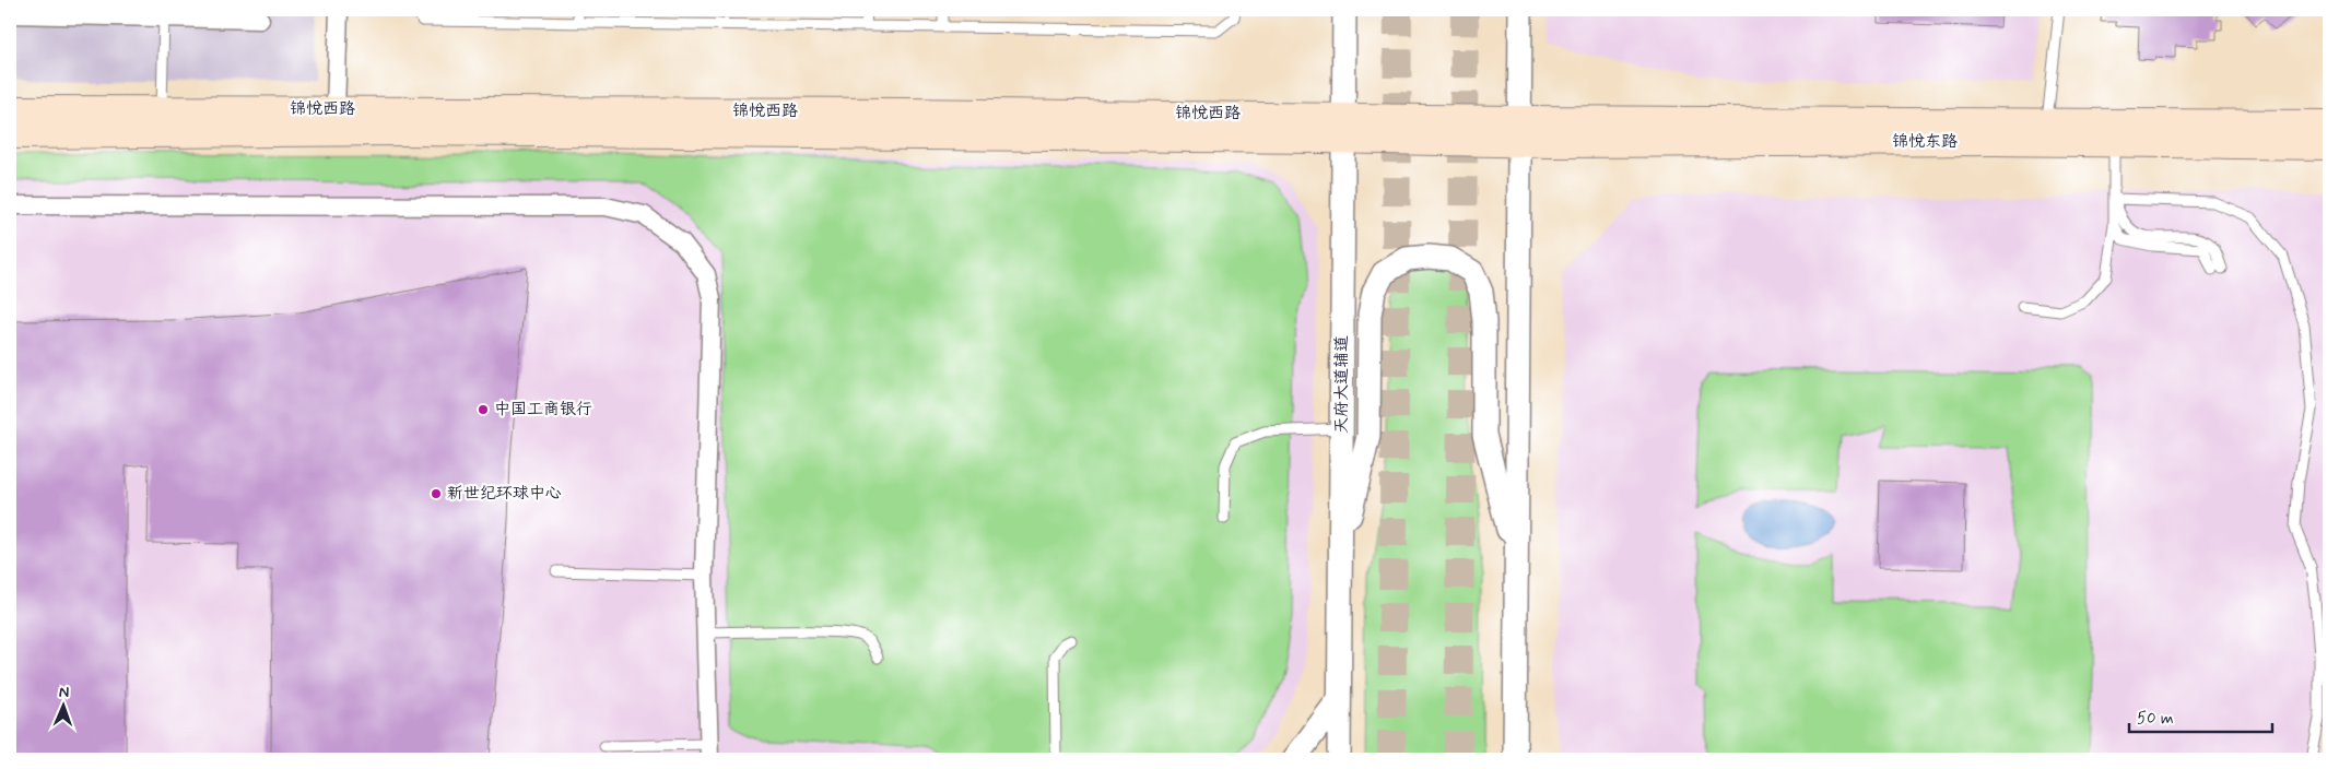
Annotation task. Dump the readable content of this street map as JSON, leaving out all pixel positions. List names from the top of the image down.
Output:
{
  "streets": {
    "main road": ["锦悦西路", "锦悦东路"],
    "street": ["天府大道辅道"]
  },
  "crossings": [
    ["锦悦西路", "锦悦东路"],
    ["锦悦西路", "天府大道辅道"]
  ],
  "places": ["中国工商银行", "新世纪环球中心"],
  "scale_bar": "50 m",
  "north": "top"
}
